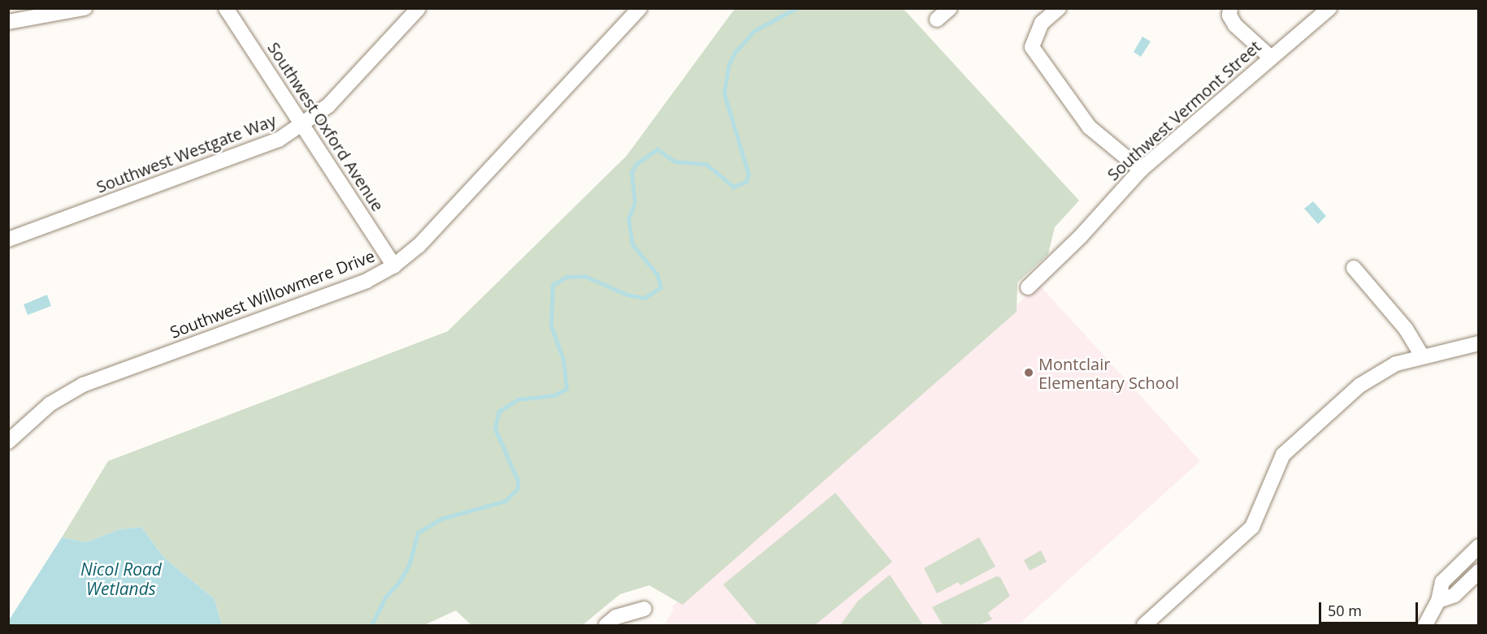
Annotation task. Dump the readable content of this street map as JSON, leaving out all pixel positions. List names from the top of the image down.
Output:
{
  "streets": {
    "street": [
      "Southwest Vermont Street",
      "Southwest Oxford Avenue",
      "Southwest Westgate Way",
      "Southwest Willowmere Drive"
    ]
  },
  "crossings": [
    ["Southwest Oxford Avenue", "Southwest Westgate Way"],
    ["Southwest Oxford Avenue", "Southwest Willowmere Drive"]
  ],
  "water": ["Nicol Road Wetlands"],
  "places": ["Montclair Elementary School"],
  "scale_bar": "50 m"
}
